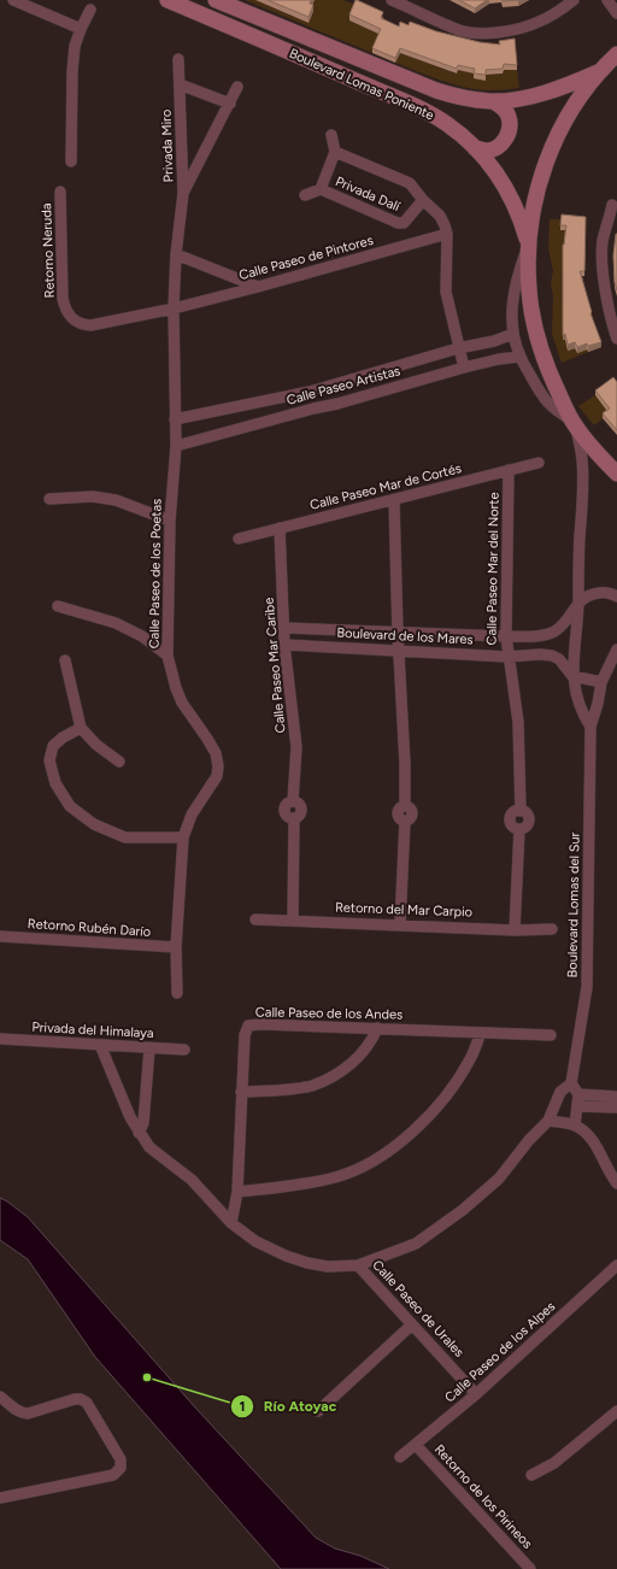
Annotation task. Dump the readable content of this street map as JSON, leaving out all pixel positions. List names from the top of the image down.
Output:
{
  "streets": {
    "street": [
      "Boulevard Lomas Poniente",
      "Privada Miro",
      "Privada Dalí",
      "Retorno Neruda",
      "Calle Paseo de Pintores",
      "Calle Paseo Artistas",
      "Calle Paseo Mar de Cortés",
      "Calle Paseo Mar del Norte",
      "Calle Paseo de los Poetas",
      "Boulevard de los Mares",
      "Calle Paseo Mar Caribe",
      "Boulevard Lomas del Sur",
      "Retorno del Mar Carpio",
      "Retorno Rubén Darío",
      "Calle Paseo de los Andes",
      "Privada del Himalaya",
      "Calle Paseo de Urales",
      "Calle Paseo de los Alpes",
      "Retorno de los Pirineos"
    ]
  },
  "crossings": [
    ["Privada Miro", "Calle Paseo de los Poetas"],
    ["Retorno Neruda", "Calle Paseo de Pintores"],
    ["Retorno Neruda", "Calle Paseo de los Poetas"],
    ["Calle Paseo de Pintores", "Calle Paseo de los Poetas"],
    ["Calle Paseo Artistas", "Calle Paseo de los Poetas"],
    ["Calle Paseo Mar de Cortés", "Calle Paseo Mar del Norte"],
    ["Calle Paseo Mar de Cortés", "Calle Paseo Mar Caribe"],
    ["Calle Paseo Mar del Norte", "Boulevard de los Mares"],
    ["Calle Paseo Mar del Norte", "Retorno del Mar Carpio"],
    ["Calle Paseo de los Poetas", "Retorno Rubén Darío"],
    ["Boulevard de los Mares", "Calle Paseo Mar Caribe"],
    ["Boulevard de los Mares", "Boulevard Lomas del Sur"],
    ["Calle Paseo Mar Caribe", "Retorno del Mar Carpio"],
    ["Calle Paseo de Urales", "Calle Paseo de los Alpes"],
    ["Calle Paseo de los Alpes", "Retorno de los Pirineos"]
  ],
  "places": ["Río Atoyac"]
}
